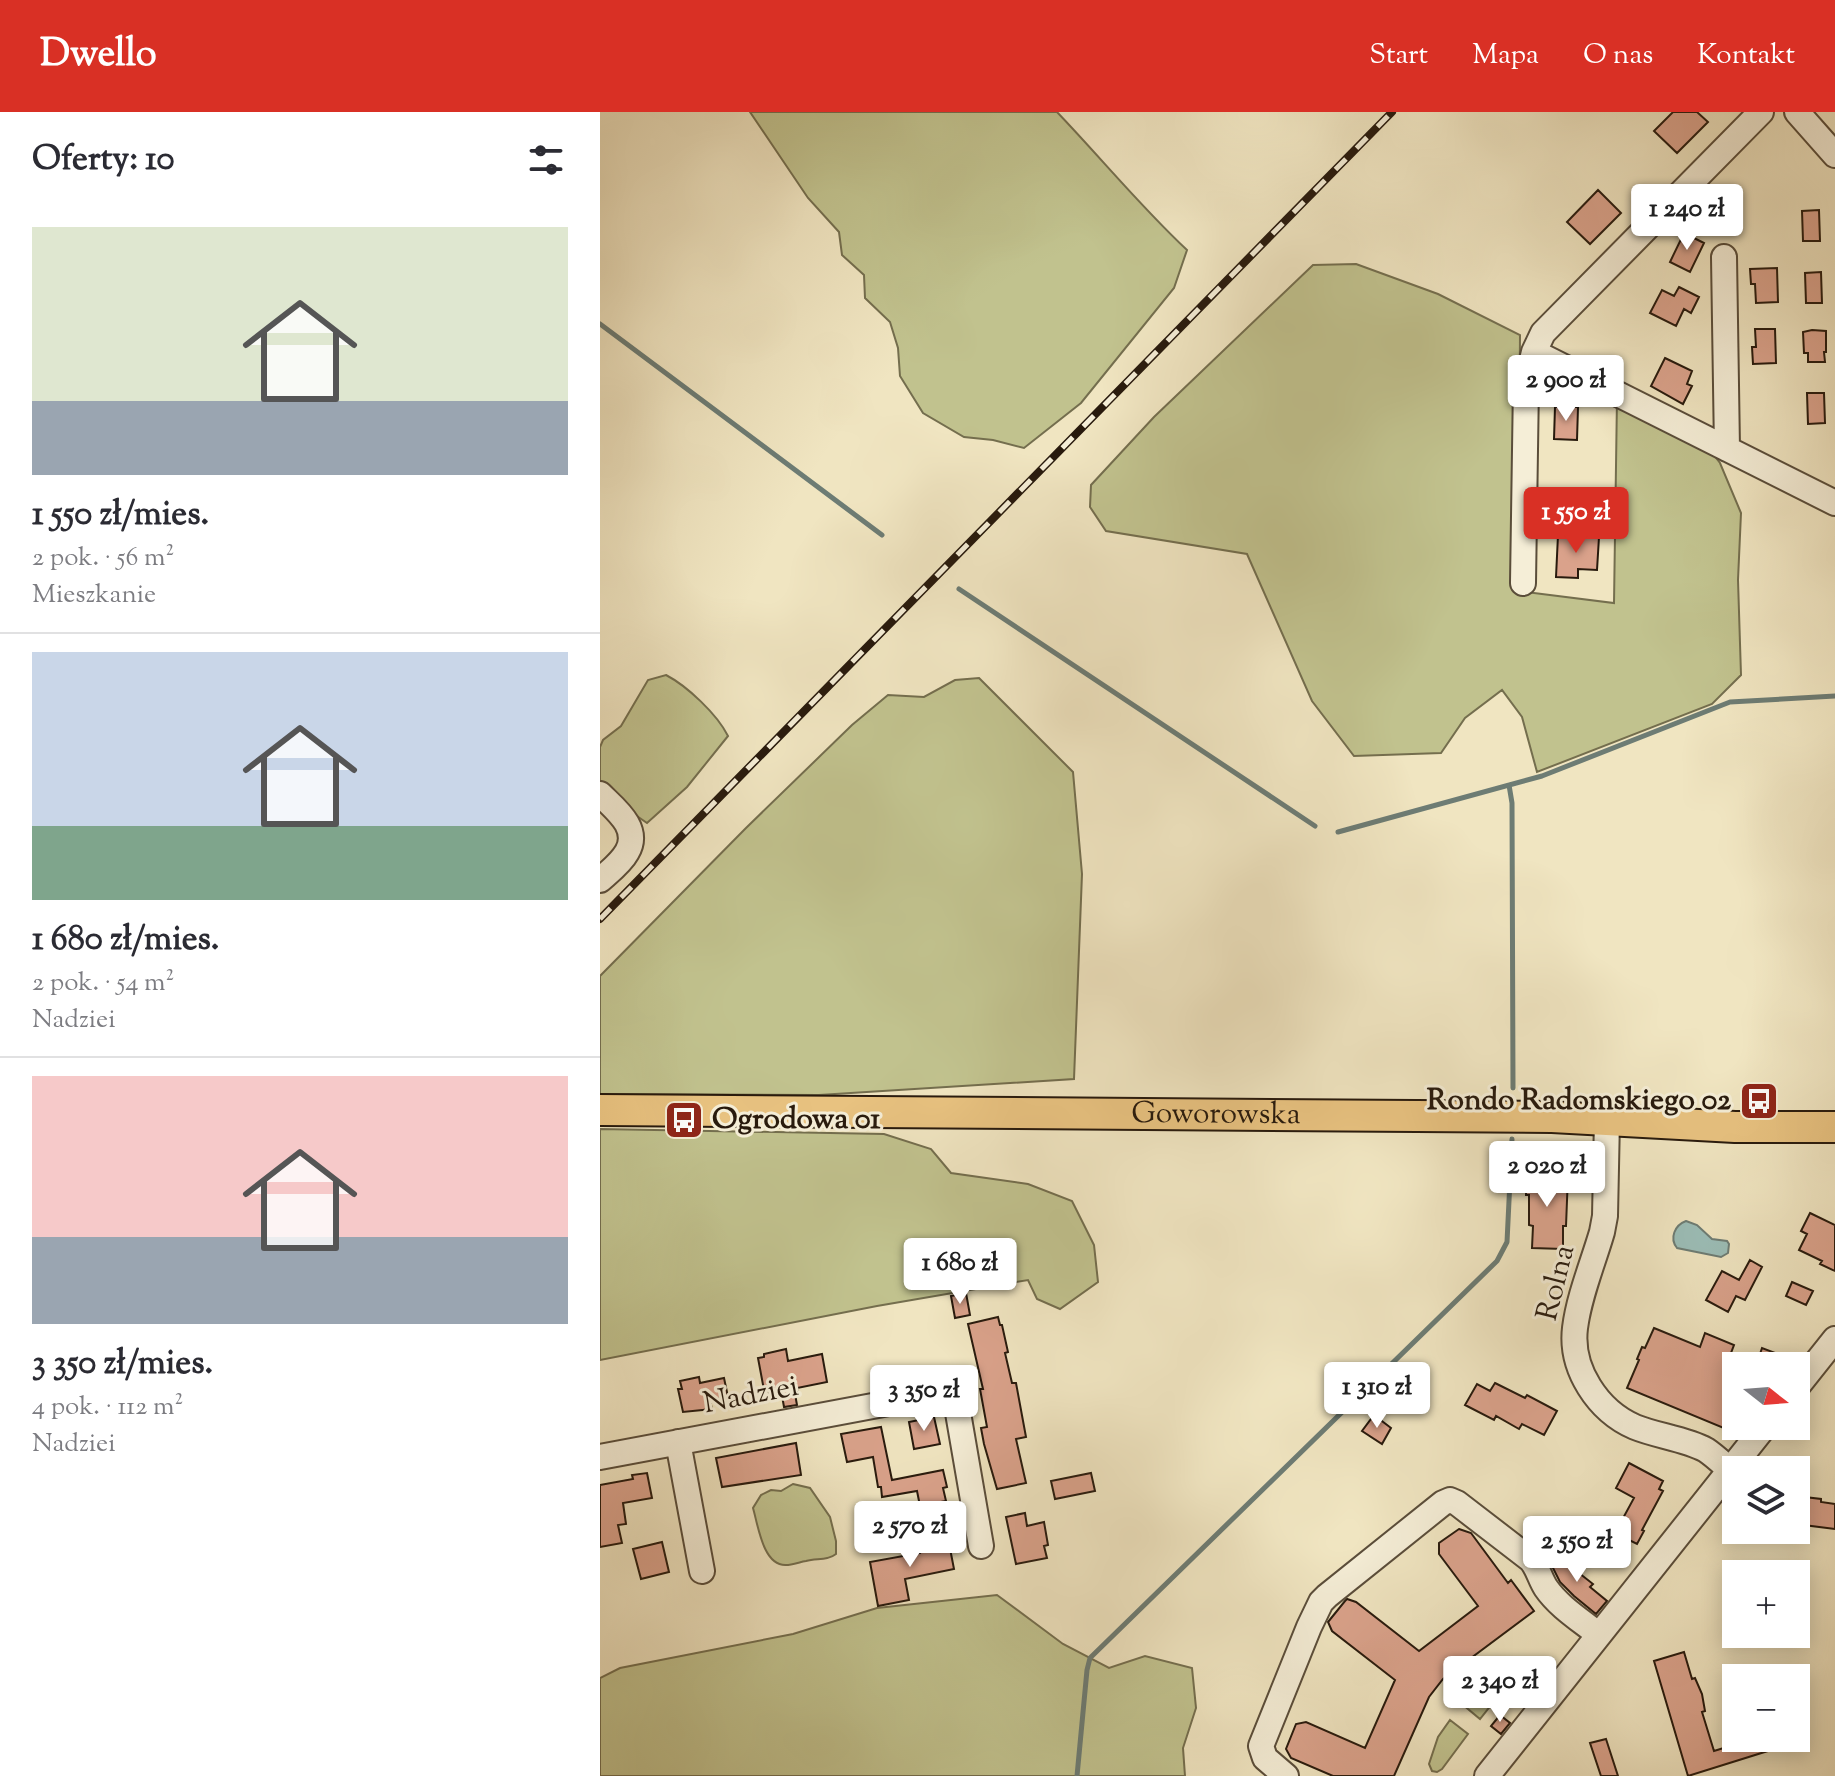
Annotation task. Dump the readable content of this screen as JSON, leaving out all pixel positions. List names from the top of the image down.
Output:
{
  "streets": {
    "main road": ["Goworowska"],
    "street": ["Rolna", "Nadziei"]
  },
  "crossings": [
    ["Goworowska", "Rolna"]
  ],
  "places": {
    "bus stop": ["Rondo Radomskiego 02", "Ogrodowa 01"]
  },
  "north": "right",
  "page": {
    "header": "Dwello",
    "nav": [
      "Start",
      "Mapa",
      "O nas",
      "Kontakt"
    ],
    "heading": "Oferty: 10",
    "price": [
      "1 240 zł",
      "2 900 zł",
      "1 550 zł",
      "2 020 zł",
      "1 680 zł",
      "1 310 zł",
      "3 350 zł",
      "2 570 zł",
      "2 550 zł",
      "2 340 zł"
    ],
    "list": [
      {
        "name": "1 550 zł/mies.",
        "note": "2 pok. · 56 m² · Mieszkanie"
      },
      {
        "name": "1 680 zł/mies.",
        "note": "2 pok. · 54 m² · Nadziei"
      },
      {
        "name": "3 350 zł/mies.",
        "note": "4 pok. · 112 m² · Nadziei"
      }
    ],
    "map_buttons": ["+", "−"]
  }
}
